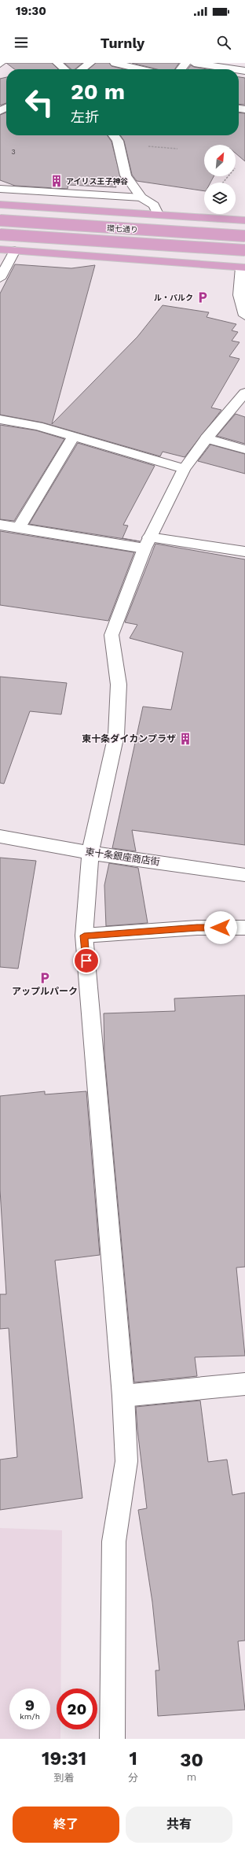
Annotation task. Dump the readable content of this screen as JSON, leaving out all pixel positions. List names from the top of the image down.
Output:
{
  "streets": {
    "main road": ["環七通り"],
    "street": ["東十条銀座商店街"]
  },
  "places": {
    "building": ["アイリス王子神谷", "東十条ダイカンプラザ"],
    "parking": ["ル・パルク", "アップルパーク"]
  },
  "house_numbers": ["3"],
  "north": "top right",
  "page": {
    "status": "19:30",
    "header": "Turnly",
    "turn": ["20 m", "左折"],
    "speed": "9 km/h",
    "limit": "20",
    "eta": [
      "19:31",
      "到着",
      "1",
      "分",
      "30",
      "m"
    ],
    "buttons": ["終了", "共有"]
  }
}
